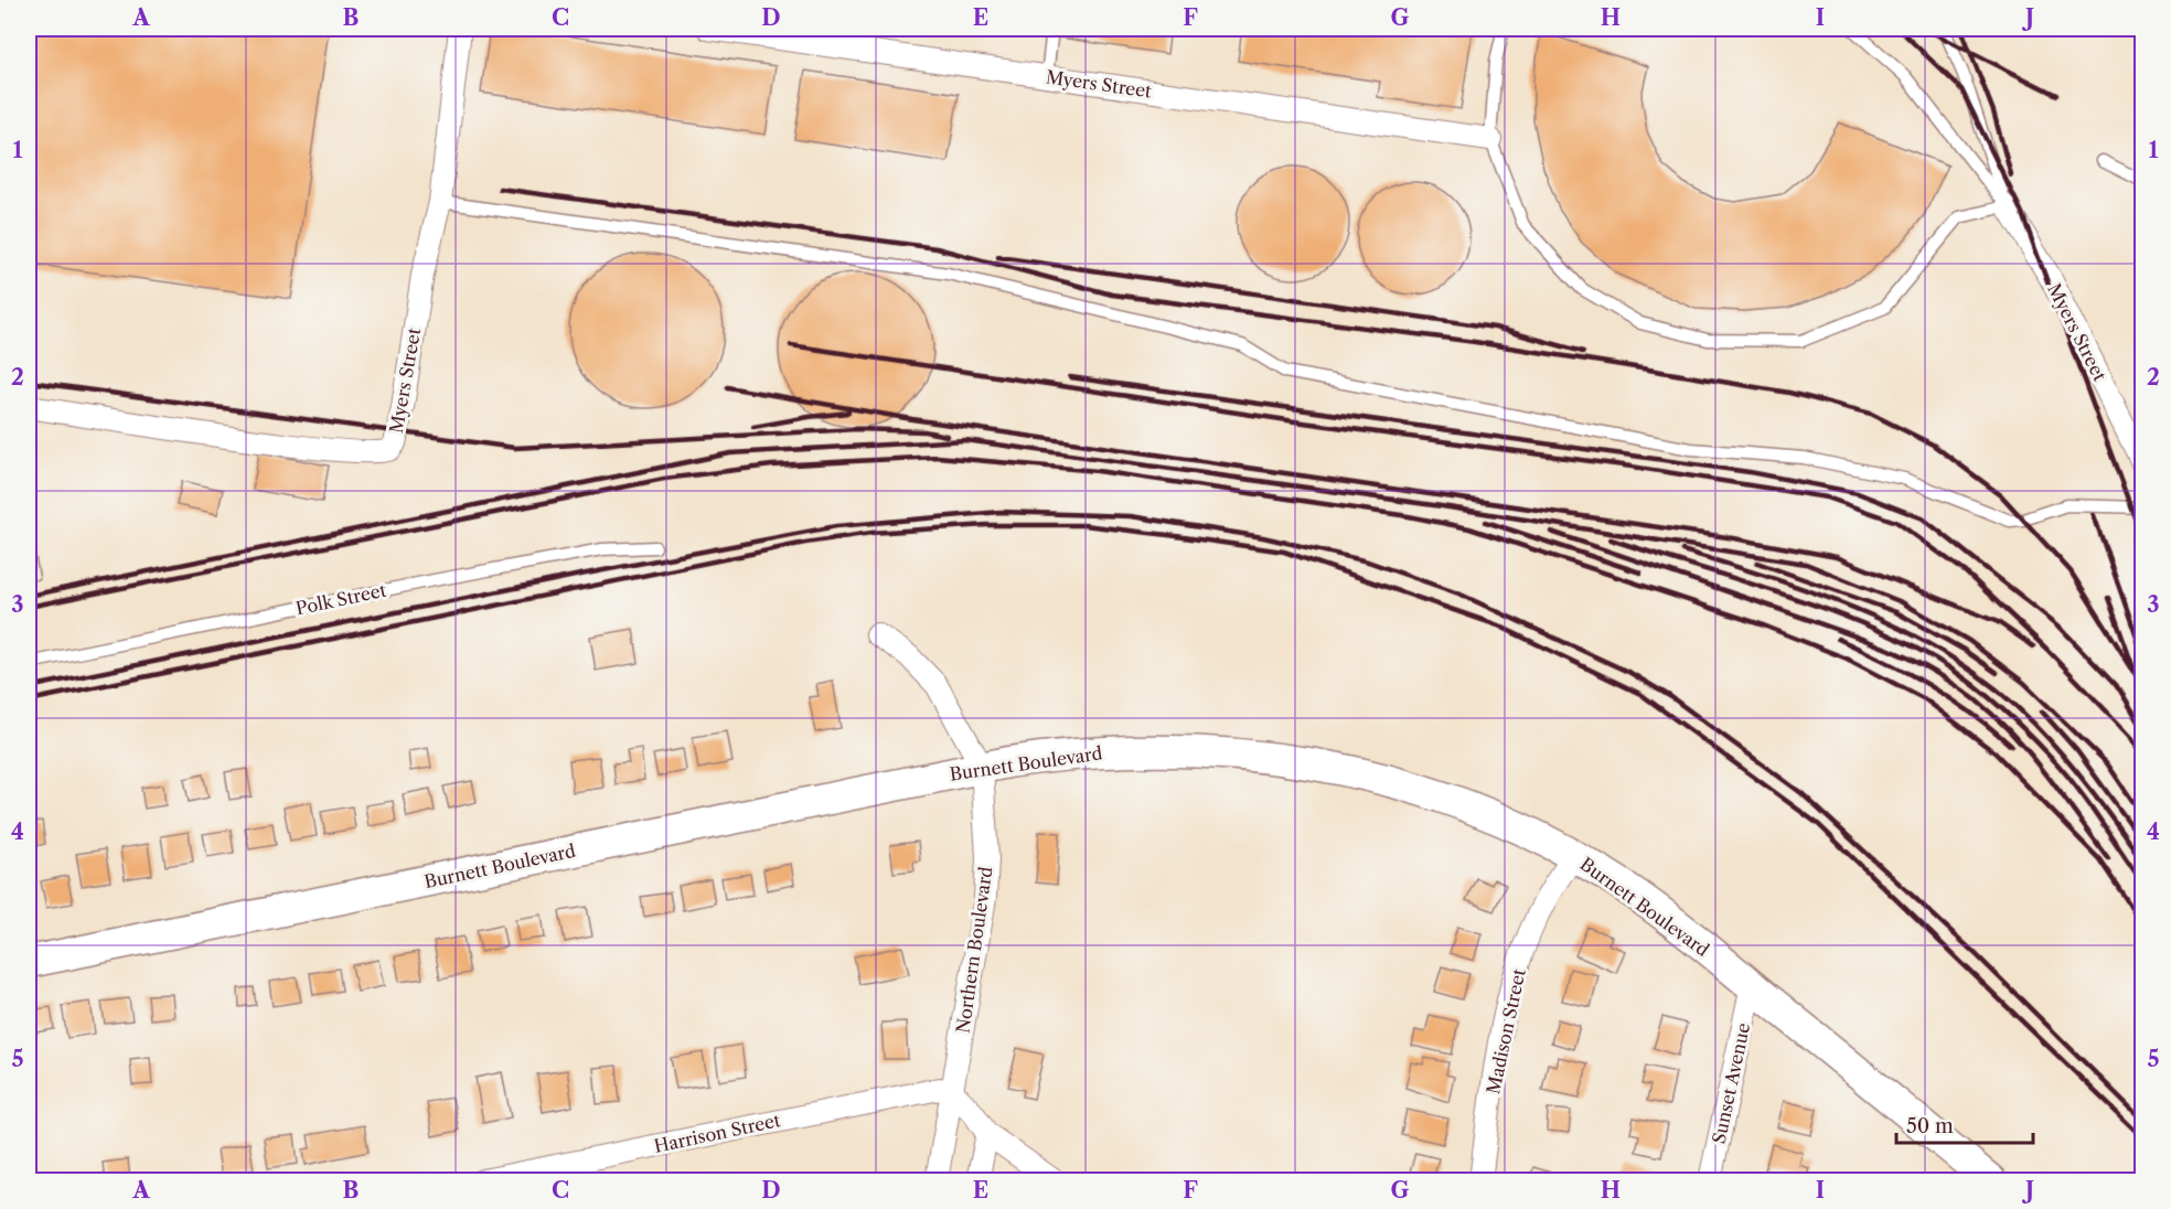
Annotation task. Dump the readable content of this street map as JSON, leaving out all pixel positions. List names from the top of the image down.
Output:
{
  "streets": {
    "main road": ["Burnett Boulevard"],
    "street": [
      "Myers Street",
      "Northern Boulevard",
      "Madison Street",
      "Sunset Avenue",
      "Harrison Street"
    ],
    "lane": ["Polk Street"]
  },
  "crossings": [
    ["Burnett Boulevard", "Northern Boulevard"],
    ["Burnett Boulevard", "Madison Street"],
    ["Burnett Boulevard", "Sunset Avenue"],
    ["Northern Boulevard", "Harrison Street"]
  ],
  "scale_bar": "50 m",
  "grid": {
    "columns": [
      "A",
      "B",
      "C",
      "D",
      "E",
      "F",
      "G",
      "H",
      "I",
      "J"
    ],
    "rows": [
      "1",
      "2",
      "3",
      "4",
      "5"
    ]
  }
}
